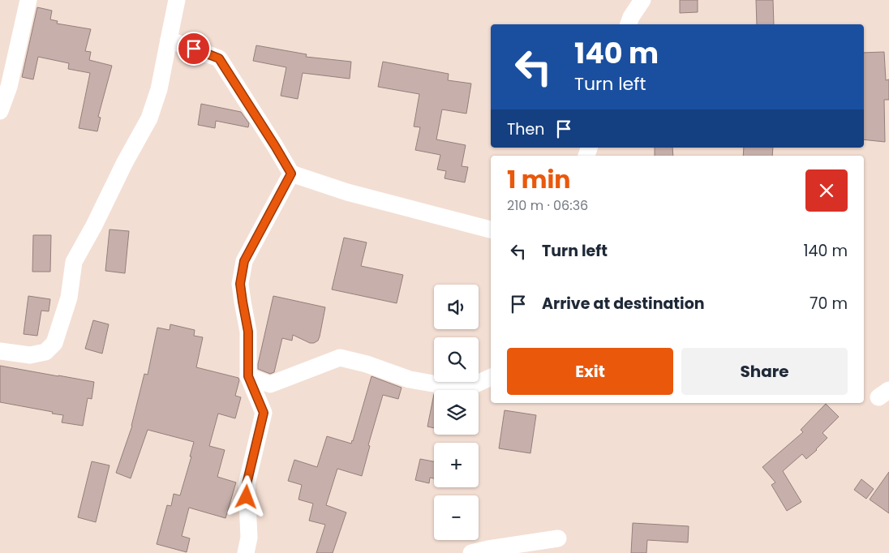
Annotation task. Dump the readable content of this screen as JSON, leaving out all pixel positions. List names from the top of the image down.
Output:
{
  "page": {
    "turn": ["140 m", "Turn left"],
    "then": "Then",
    "heading": ["1 min", "210 m · 06:36"],
    "list": [
      {
        "name": "Turn left",
        "value": "140 m"
      },
      {
        "name": "Arrive at destination",
        "value": "70 m"
      }
    ],
    "map_buttons": ["+", "−"],
    "buttons": ["Exit", "Share"]
  }
}
